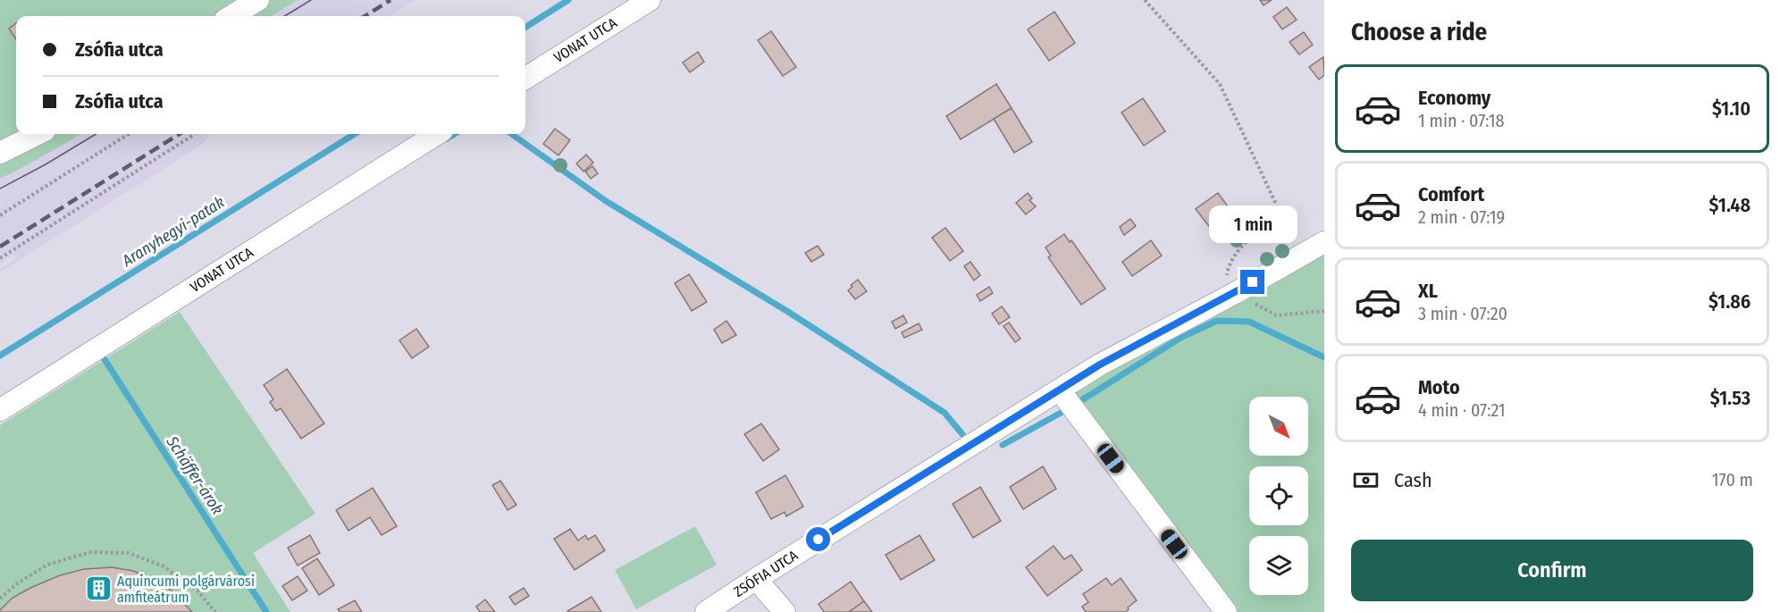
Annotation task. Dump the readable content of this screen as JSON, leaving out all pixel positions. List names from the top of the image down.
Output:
{
  "streets": {
    "street": ["VONAT UTCA", "ZSÓFIA UTCA"]
  },
  "water": ["Aranyhegyi-patak", "Schäffer-árok"],
  "places": {
    "building": ["Aquincumi polgárvárosi amfiteátrum"]
  },
  "north": "bottom right",
  "page": {
    "heading": "Choose a ride",
    "banner": ["Zsófia utca", "Zsófia utca"],
    "list": [
      {
        "name": "Economy",
        "note": "1 min · 07:18",
        "value": "$1.10"
      },
      {
        "name": "Comfort",
        "note": "2 min · 07:19",
        "value": "$1.48"
      },
      {
        "name": "XL",
        "note": "3 min · 07:20",
        "value": "$1.86"
      },
      {
        "name": "Moto",
        "note": "4 min · 07:21",
        "value": "$1.53"
      }
    ],
    "bubble": "1 min",
    "pay": ["Cash", "170 m"],
    "buttons": "Confirm"
  }
}
